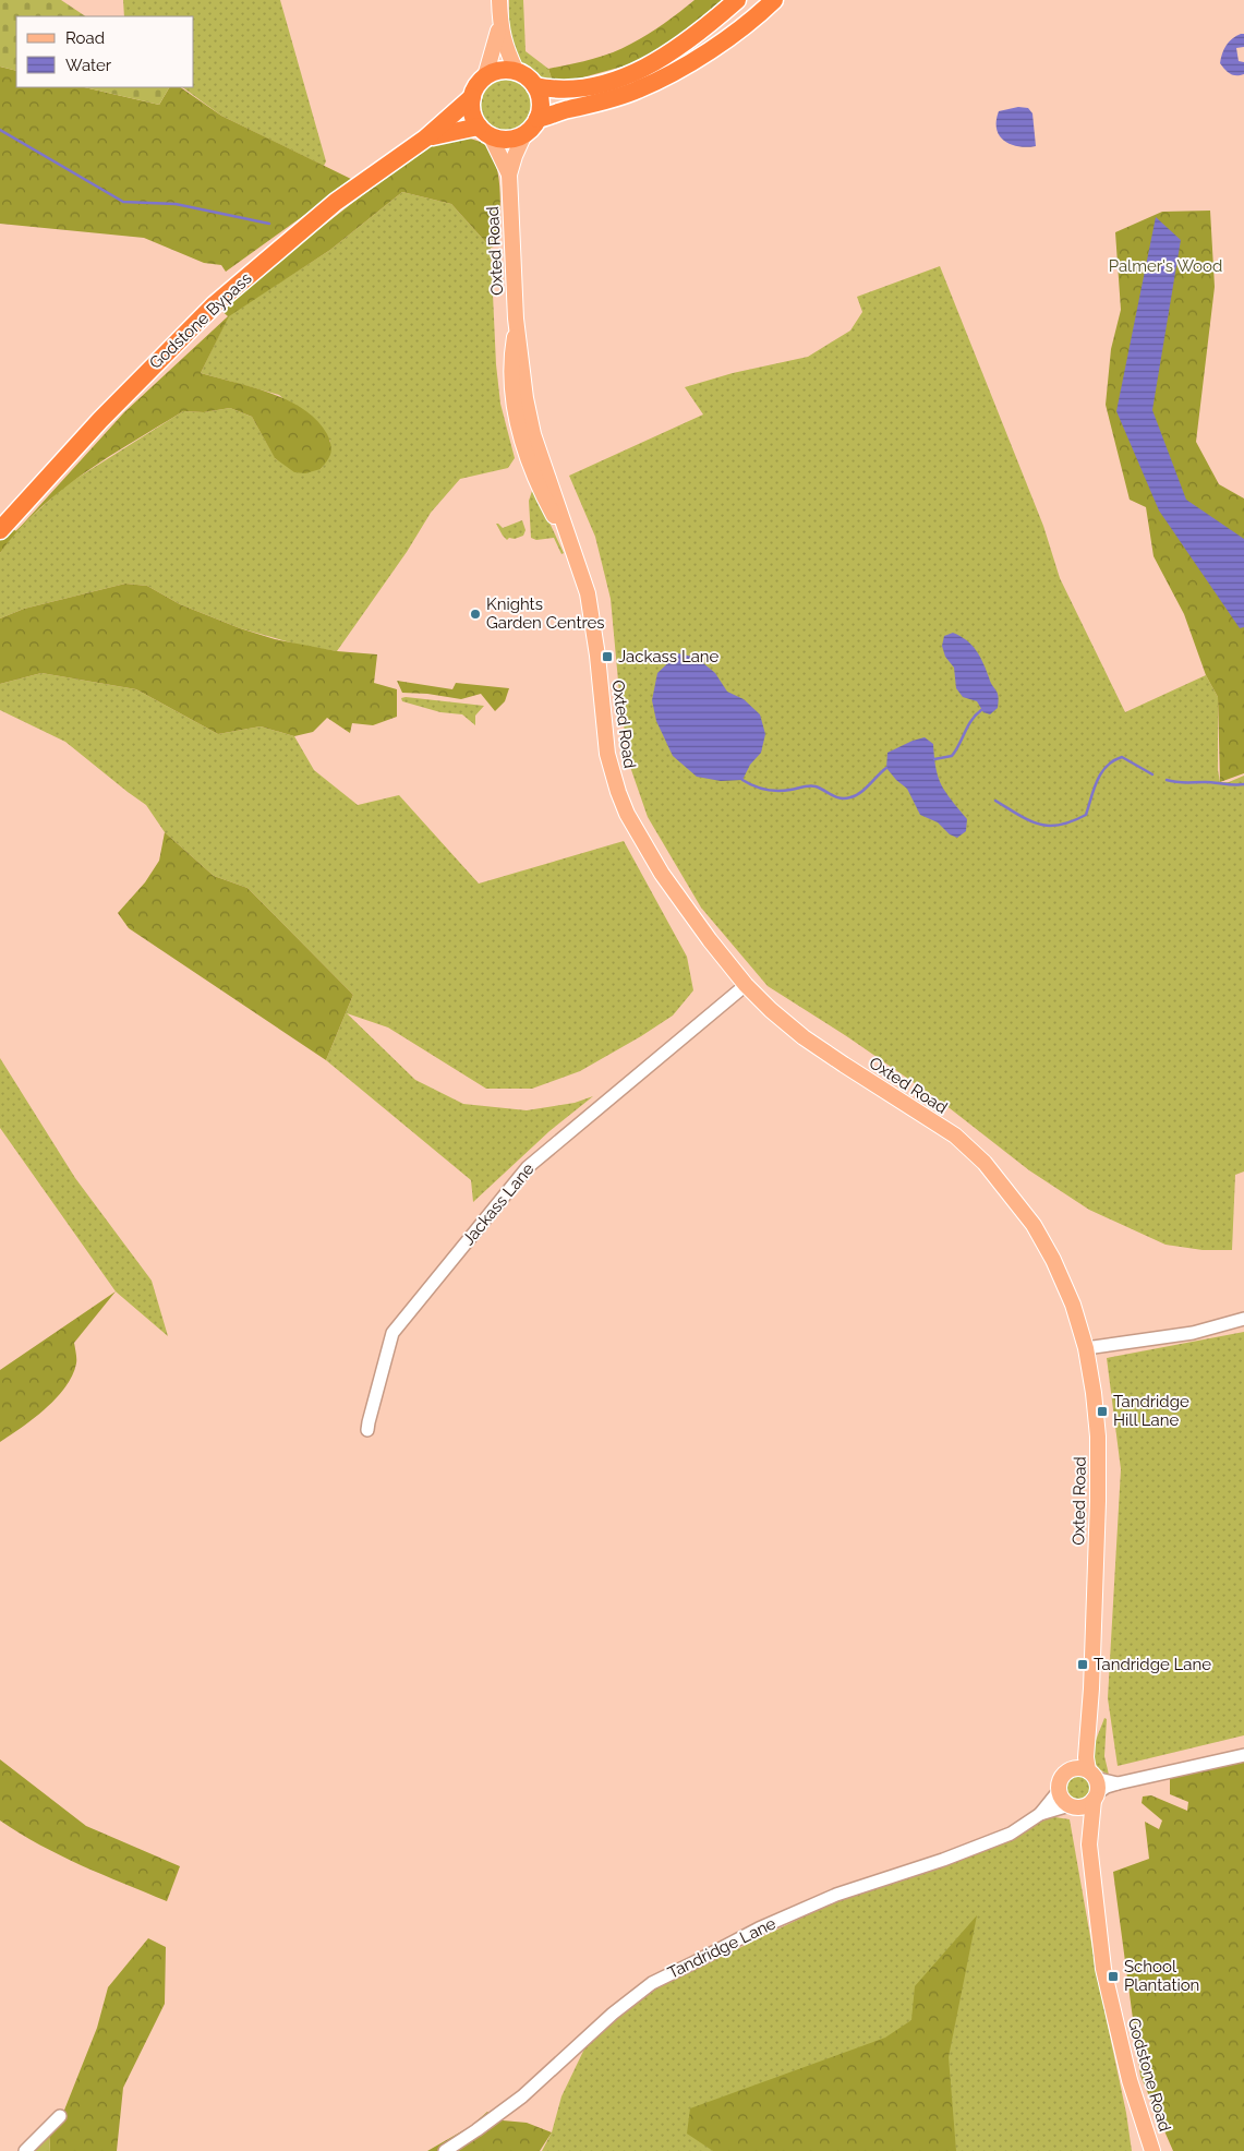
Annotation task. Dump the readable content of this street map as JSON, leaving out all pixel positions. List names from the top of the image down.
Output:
{
  "streets": {
    "highway": ["Godstone Bypass"],
    "main road": ["Oxted Road", "Godstone Road"],
    "street": ["Jackass Lane", "Tandridge Lane"]
  },
  "crossings": [
    ["Oxted Road", "Godstone Bypass"],
    ["Oxted Road", "Jackass Lane"],
    ["Oxted Road", "Tandridge Lane"],
    ["Oxted Road", "Godstone Road"],
    ["Tandridge Lane", "Godstone Road"]
  ],
  "parks": ["Palmer's Wood"],
  "places": {
    "other": ["Knights Garden Centres"],
    "transit": [
      "Jackass Lane",
      "Tandridge Hill Lane",
      "Tandridge Lane",
      "School Plantation"
    ]
  },
  "legend": ["Road", "Water"]
}
